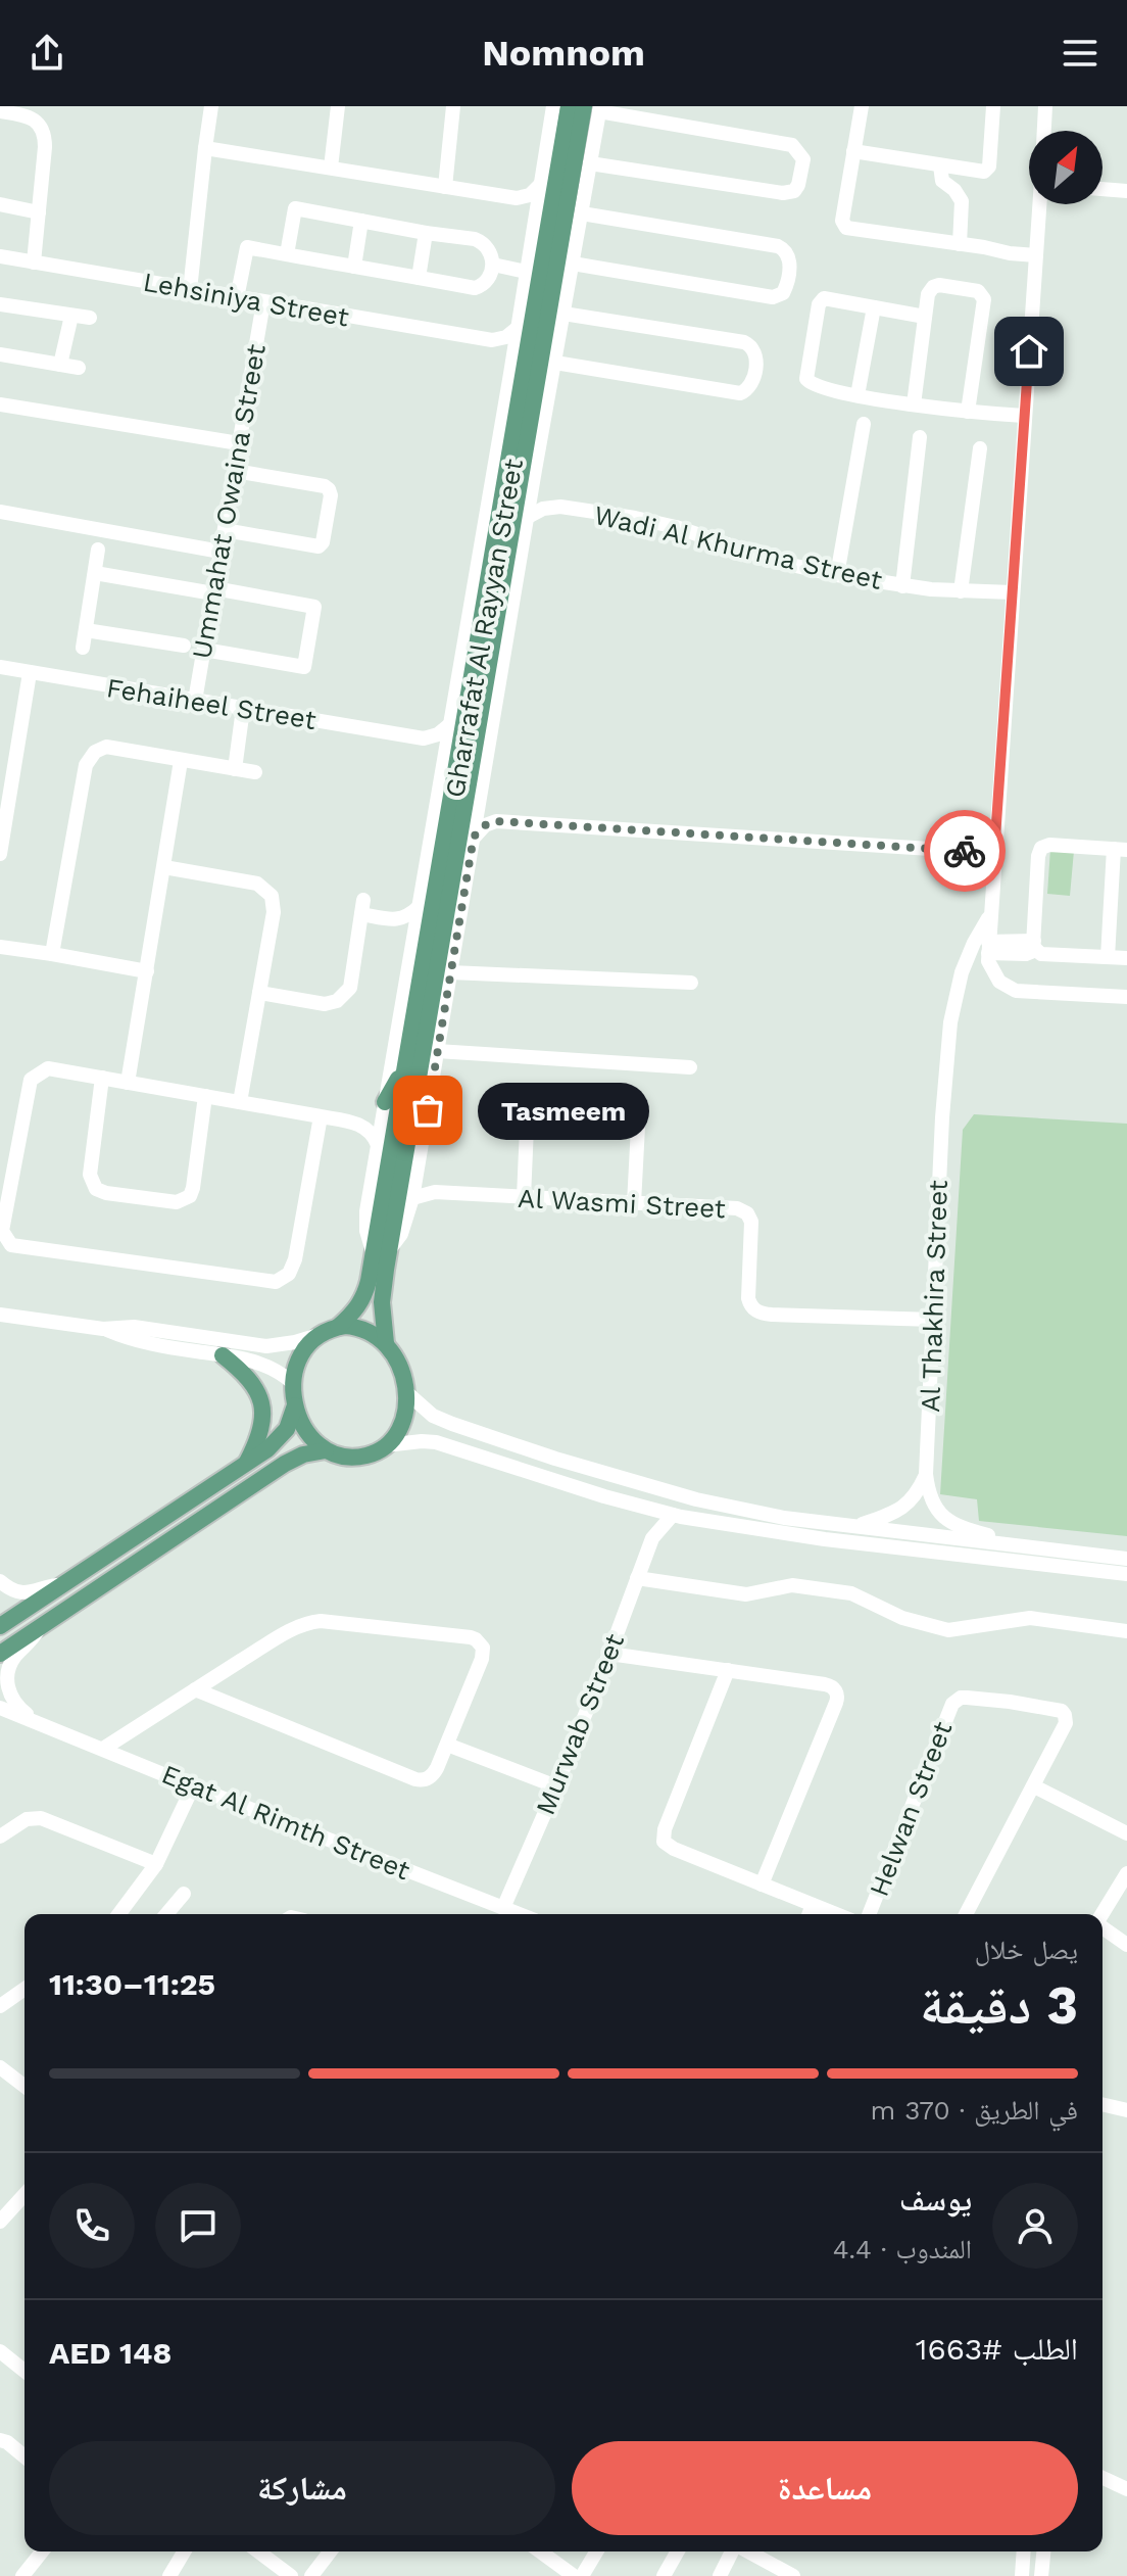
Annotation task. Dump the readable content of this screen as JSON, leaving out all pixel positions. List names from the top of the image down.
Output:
{
  "streets": {
    "main road": ["Gharrafat Al Rayyan Street"],
    "street": [
      "Lehsiniya Street",
      "Ummahat Owaina Street",
      "Wadi Al Khurma Street",
      "Fehaiheel Street",
      "Al Wasmi Street",
      "Al Thakhira Street",
      "Murwab Street",
      "Helwan Street",
      "Egat Al Rimth Street"
    ]
  },
  "crossings": [
    ["Lehsiniya Street", "Ummahat Owaina Street"],
    ["Ummahat Owaina Street", "Fehaiheel Street"],
    ["Wadi Al Khurma Street", "Gharrafat Al Rayyan Street"],
    ["Gharrafat Al Rayyan Street", "Al Wasmi Street"],
    ["Al Wasmi Street", "Al Thakhira Street"],
    ["Murwab Street", "Egat Al Rimth Street"]
  ],
  "places": ["Tasmeem"],
  "north": "top right",
  "page": {
    "header": "Nomnom",
    "bubble": "Tasmeem",
    "heading": ["3 دقيقة", "يصل خلال", "11:25–11:30"],
    "panel": [
      "يوسف",
      "المندوب · 4.4",
      "الطلب #1663",
      "AED 148"
    ],
    "bar": "في الطريق · 370 m",
    "buttons": ["مساعدة", "مشاركة"]
  }
}
